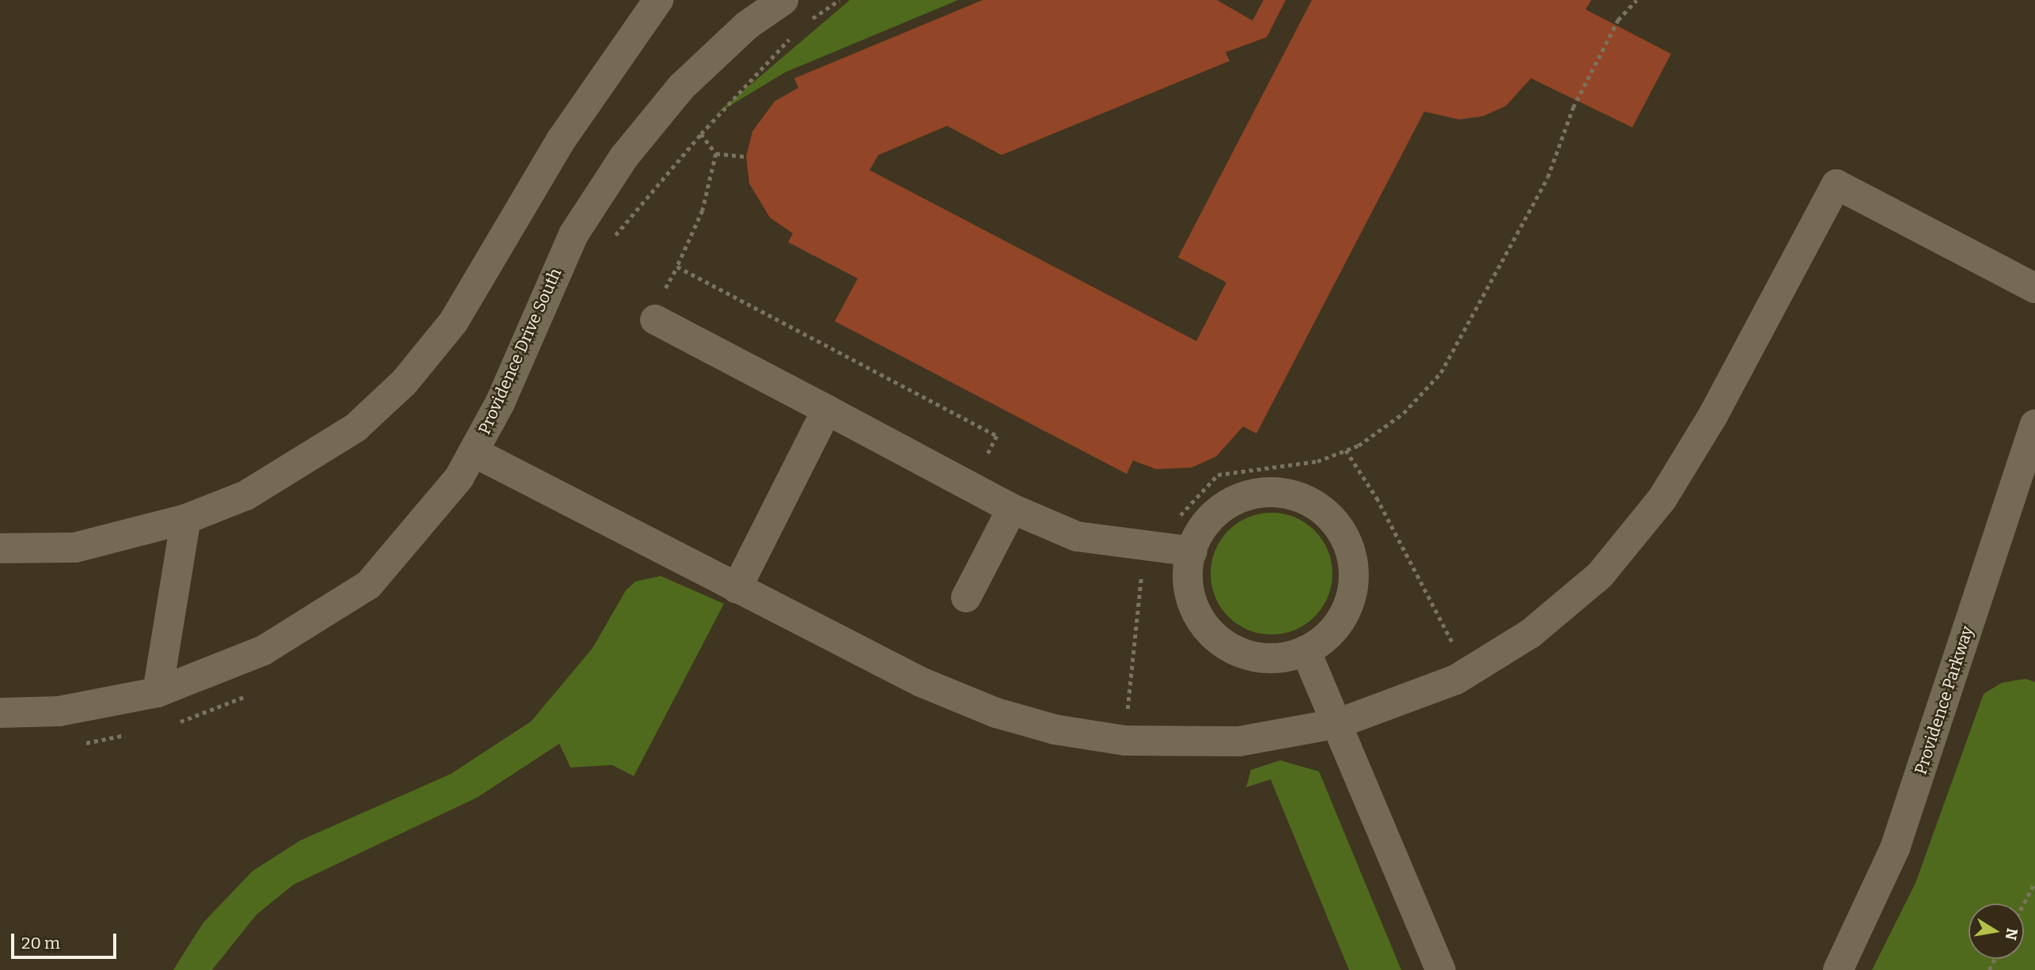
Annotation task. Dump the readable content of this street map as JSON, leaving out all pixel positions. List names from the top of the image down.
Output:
{
  "streets": {
    "street": ["Providence Drive South", "Providence Parkway"]
  },
  "scale_bar": "20 m",
  "north": "right"
}
